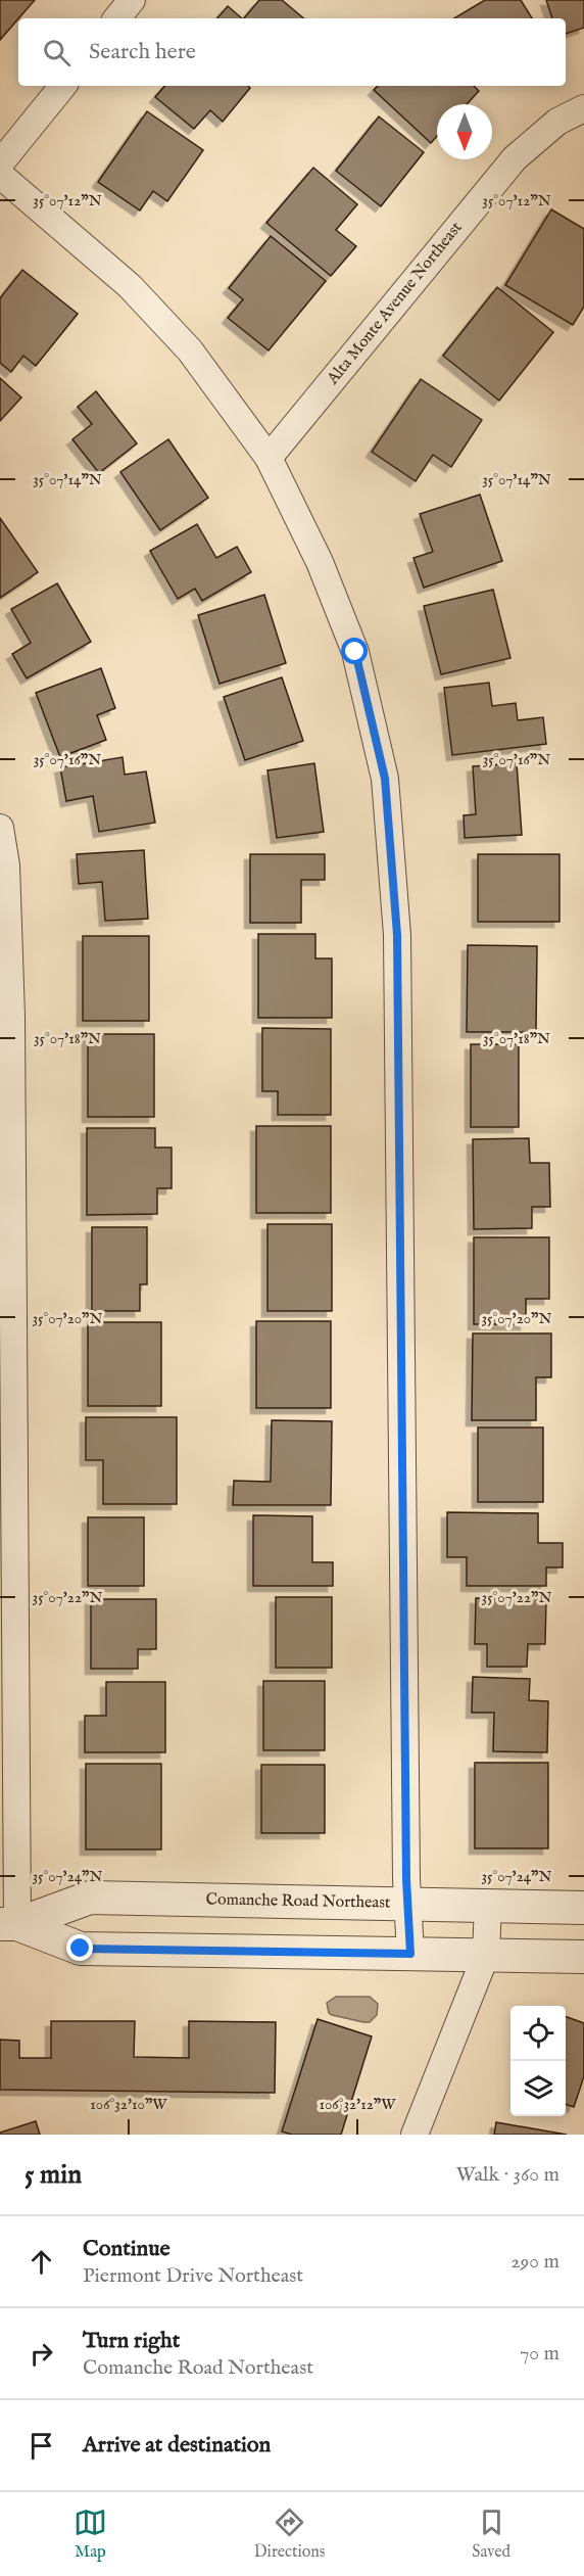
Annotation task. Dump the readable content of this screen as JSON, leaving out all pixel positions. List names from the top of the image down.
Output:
{
  "streets": {
    "street": ["Alta Monte Avenue Northeast", "Comanche Road Northeast"]
  },
  "north": "bottom",
  "page": {
    "search": "Search here",
    "heading": ["5 min", "Walk · 360 m"],
    "list": [
      ["Continue", "Piermont Drive Northeast", "290 m"],
      ["Turn right", "Comanche Road Northeast", "70 m"],
      "Arrive at destination"
    ],
    "nav": ["Map", "Directions", "Saved"]
  },
  "coordinates": [
    "35°07'12\"N",
    "35°07'14\"N",
    "35°07'16\"N",
    "35°07'18\"N",
    "35°07'20\"N",
    "35°07'22\"N",
    "35°07'24\"N",
    "106°32'10\"W",
    "106°32'12\"W"
  ]
}
